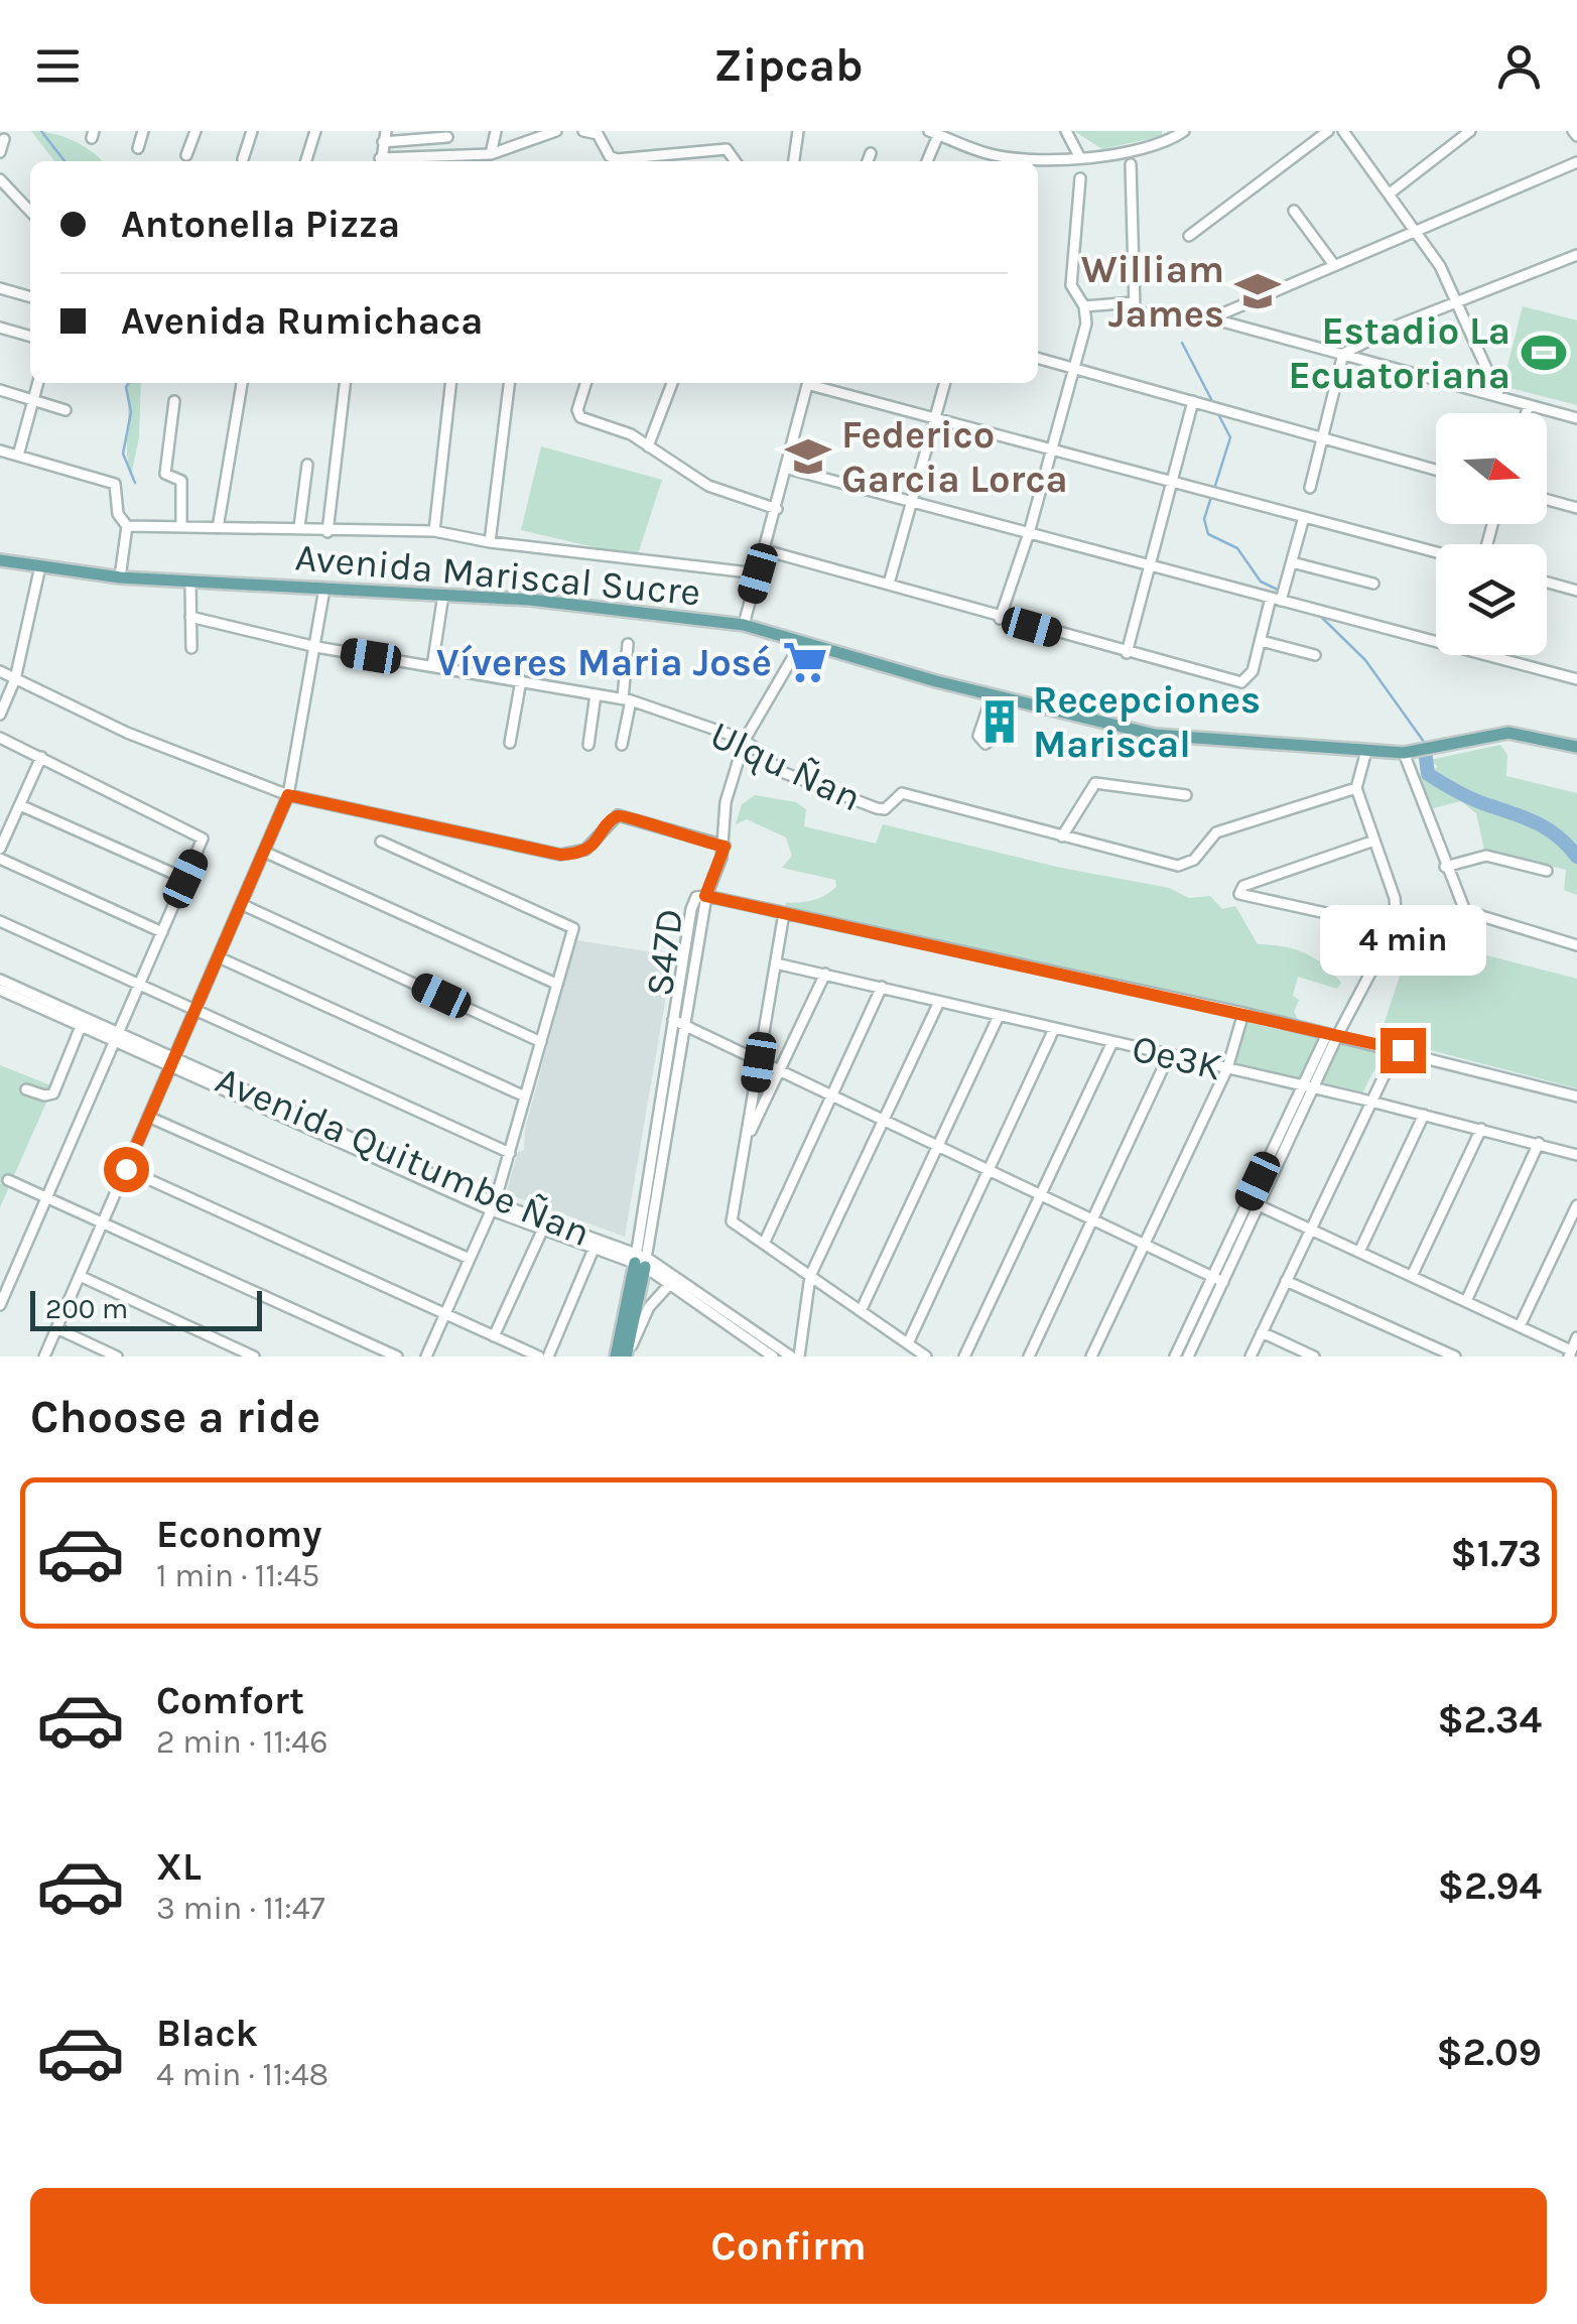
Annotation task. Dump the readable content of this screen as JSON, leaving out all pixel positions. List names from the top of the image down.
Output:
{
  "streets": {
    "main road": ["Avenida Mariscal Sucre", "S47D"],
    "street": ["Ulqu Ñan", "Oe3K", "Avenida Quitumbe Ñan"]
  },
  "crossings": [
    ["S47D", "Avenida Quitumbe Ñan"]
  ],
  "places": {
    "school or university": ["William James", "Federico Garcia Lorca"],
    "sports": ["Estadio La Ecuatoriana"],
    "supermarket": ["Víveres Maria José"],
    "building": ["Recepciones Mariscal"]
  },
  "scale_bar": "200 m",
  "north": "right",
  "page": {
    "header": "Zipcab",
    "banner": ["Antonella Pizza", "Avenida Rumichaca"],
    "bubble": "4 min",
    "scale": "200 m",
    "heading": "Choose a ride",
    "list": [
      {
        "name": "Economy",
        "note": "1 min · 11:45",
        "value": "$1.73"
      },
      {
        "name": "Comfort",
        "note": "2 min · 11:46",
        "value": "$2.34"
      },
      {
        "name": "XL",
        "note": "3 min · 11:47",
        "value": "$2.94"
      },
      {
        "name": "Black",
        "note": "4 min · 11:48",
        "value": "$2.09"
      }
    ],
    "buttons": "Confirm"
  }
}
